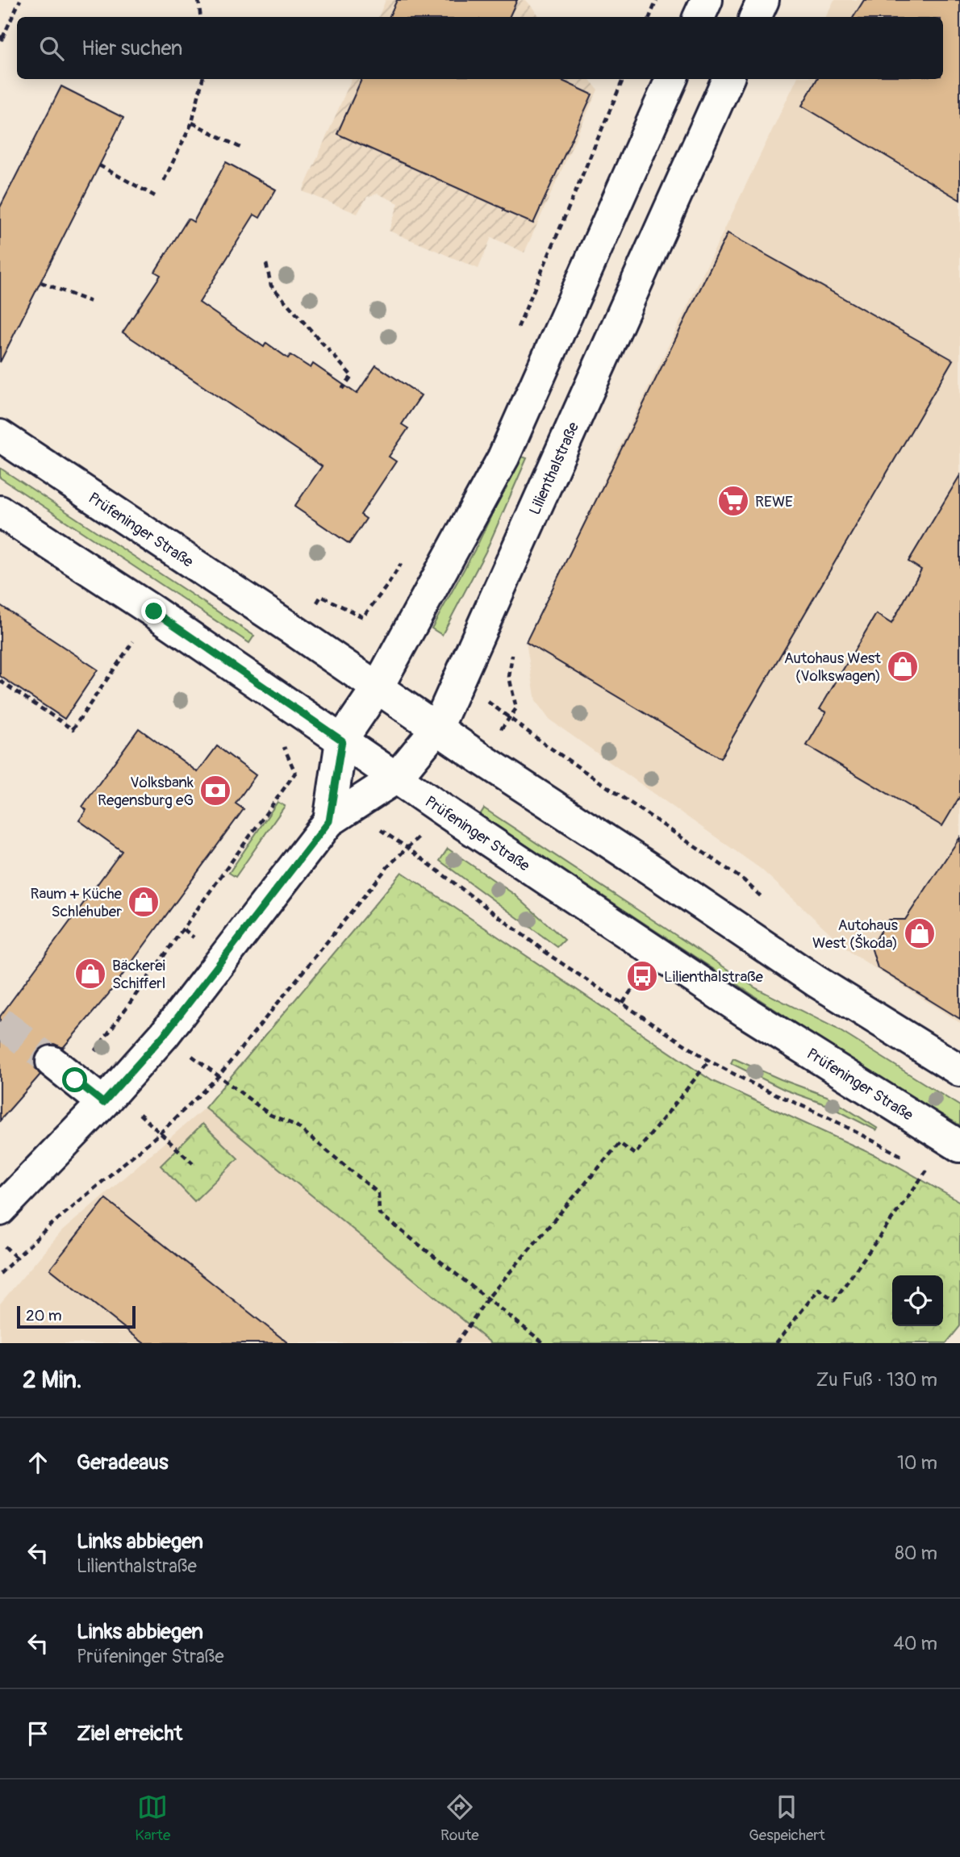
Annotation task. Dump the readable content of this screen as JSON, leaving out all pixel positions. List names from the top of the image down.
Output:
{
  "streets": {
    "street": ["Lilienthalstraße", "Prüfeninger Straße"]
  },
  "crossings": [
    ["Lilienthalstraße", "Prüfeninger Straße"]
  ],
  "places": {
    "supermarket": ["REWE"],
    "shop": [
      "Autohaus West (Volkswagen)",
      "Raum + Küche Schlehuber",
      "Autohaus West (Škoda)",
      "Bäckerei Schifferl"
    ],
    "bank": ["Volksbank Regensburg eG"],
    "bus stop": ["Lilienthalstraße"]
  },
  "scale_bar": "20 m",
  "page": {
    "search": "Hier suchen",
    "scale": "20 m",
    "heading": ["2 Min.", "Zu Fuß · 130 m"],
    "list": [
      ["Geradeaus", "10 m"],
      ["Links abbiegen", "Lilienthalstraße", "80 m"],
      ["Links abbiegen", "Prüfeninger Straße", "40 m"],
      "Ziel erreicht"
    ],
    "nav": ["Karte", "Route", "Gespeichert"]
  }
}
